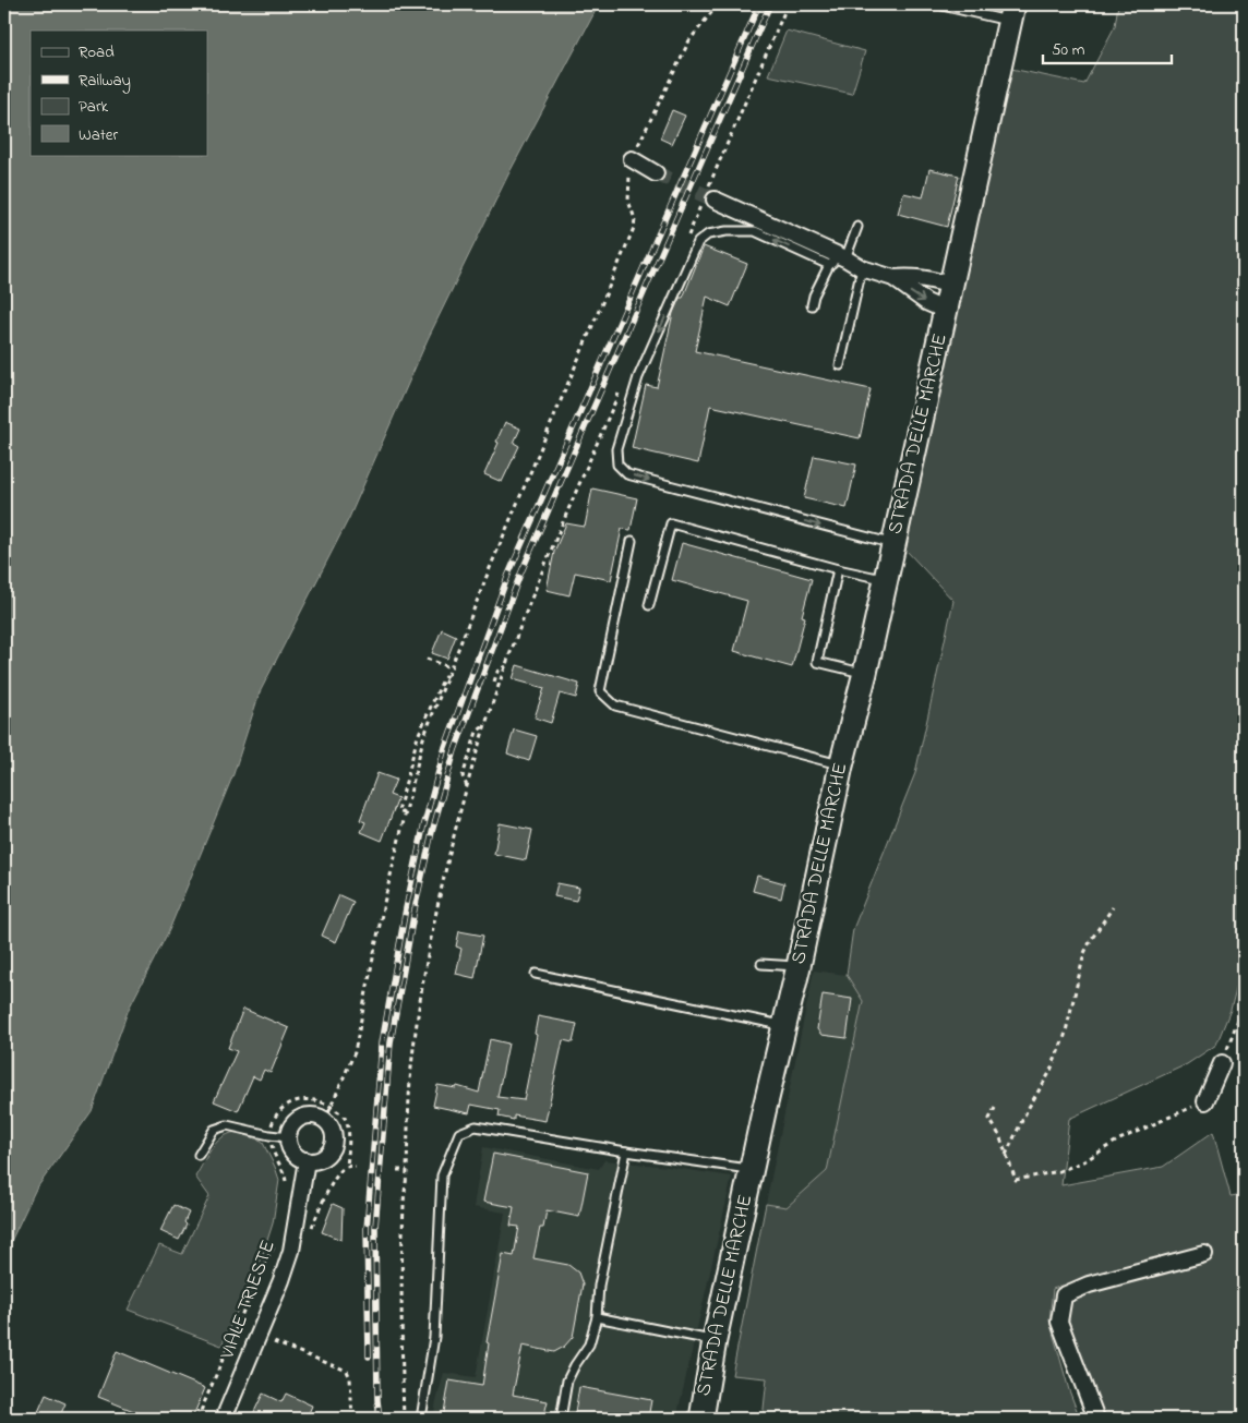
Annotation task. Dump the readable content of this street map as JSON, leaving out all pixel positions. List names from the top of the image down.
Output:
{
  "streets": {
    "main road": ["STRADA DELLE MARCHE"],
    "street": ["VIALE TRIESTE"]
  },
  "legend": [
    "Road",
    "Railway",
    "Park",
    "Water"
  ],
  "scale_bar": "50 m"
}
